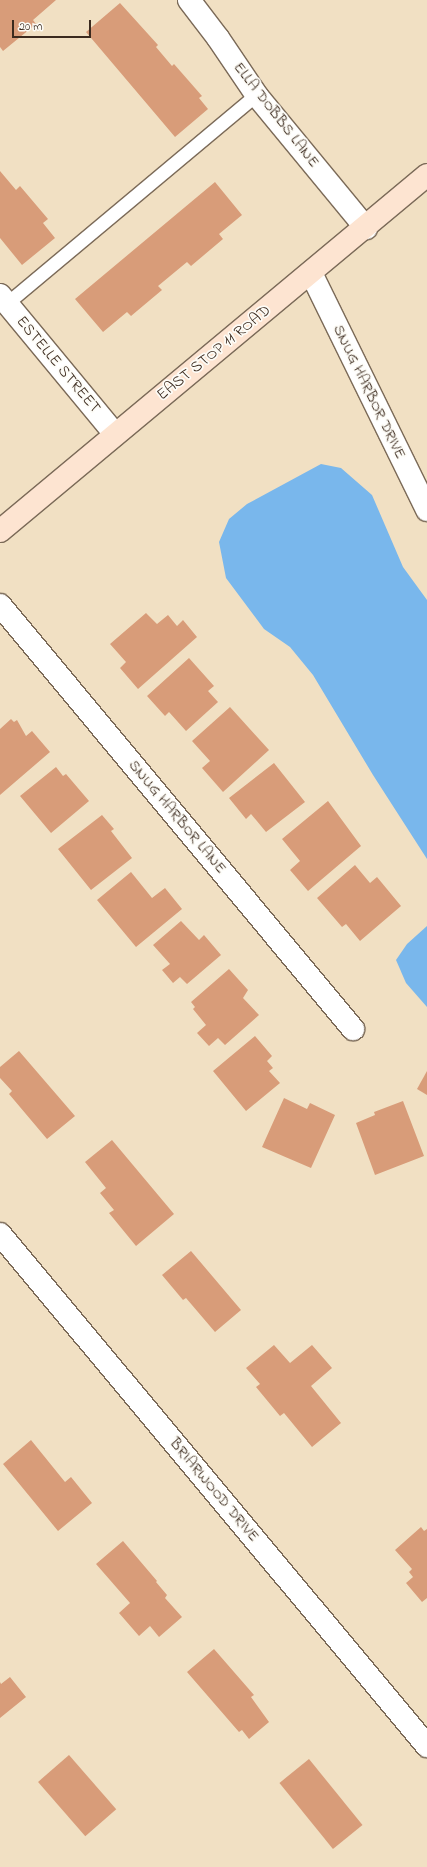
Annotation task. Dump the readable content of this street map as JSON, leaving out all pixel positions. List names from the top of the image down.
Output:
{
  "streets": {
    "main road": ["EAST STOP 11 ROAD"],
    "street": [
      "ELLA DOBBS LANE",
      "ESTELLE STREET",
      "SNUG HARBOR DRIVE",
      "SNUG HARBOR LANE",
      "BRIARWOOD DRIVE"
    ]
  },
  "crossings": [
    ["ELLA DOBBS LANE", "EAST STOP 11 ROAD"],
    ["EAST STOP 11 ROAD", "ESTELLE STREET"],
    ["EAST STOP 11 ROAD", "SNUG HARBOR DRIVE"]
  ],
  "scale_bar": "20 m"
}
